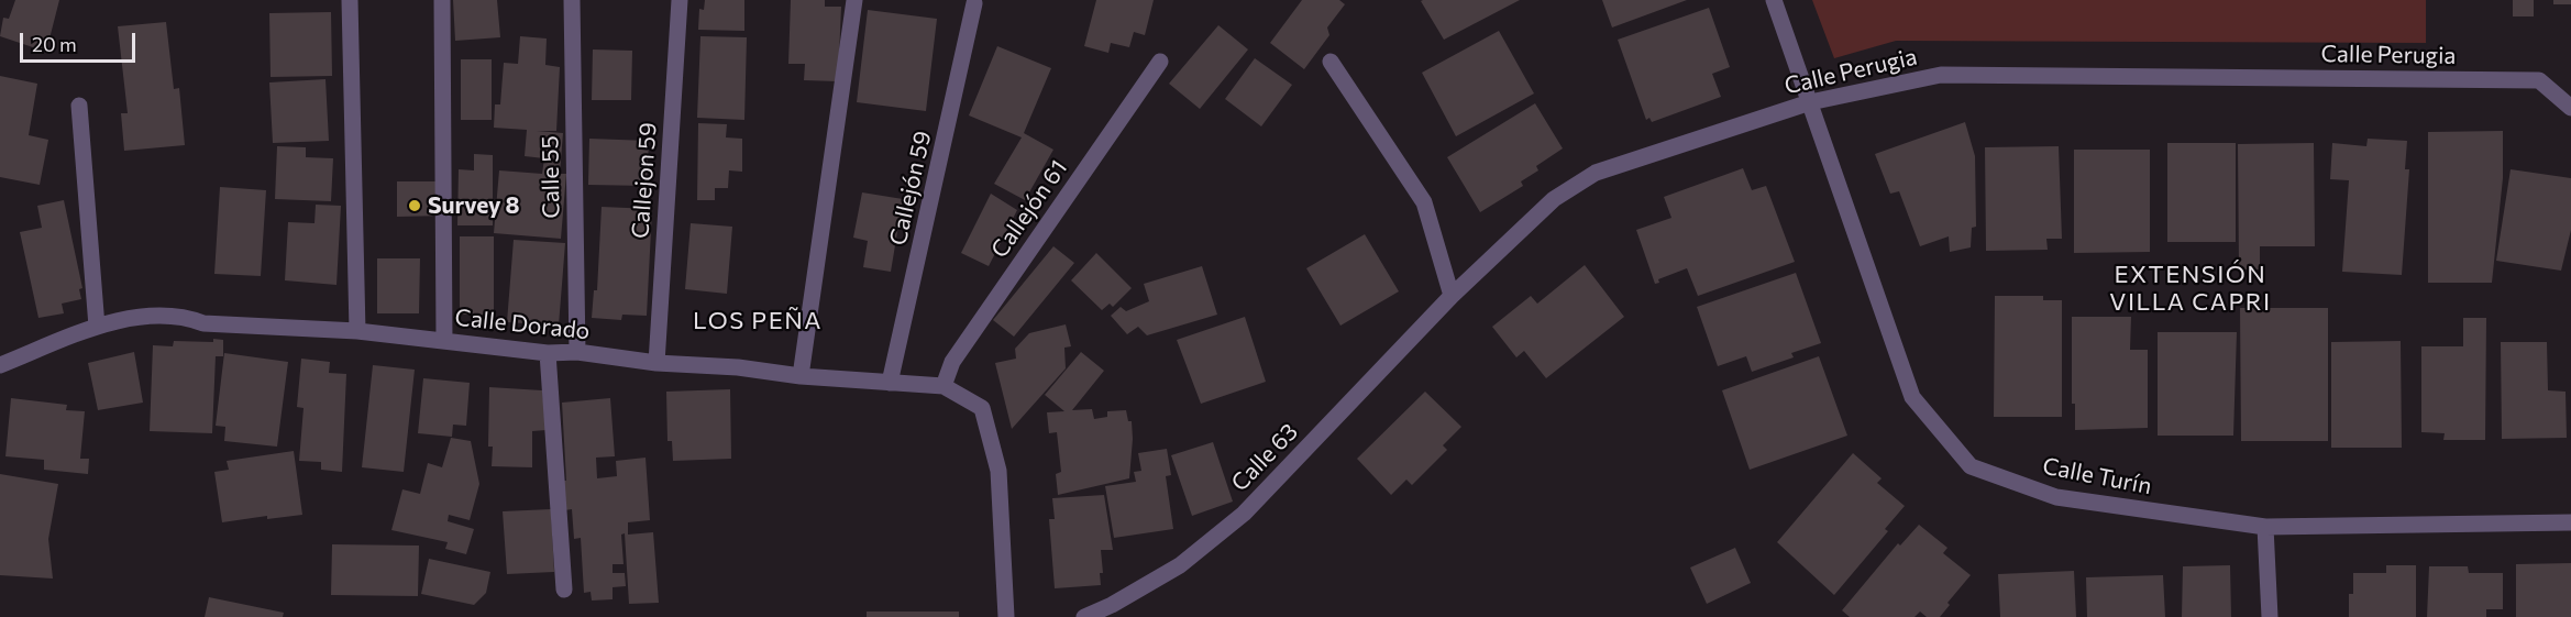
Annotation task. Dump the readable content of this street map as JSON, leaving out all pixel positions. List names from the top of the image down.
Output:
{
  "streets": {
    "street": [
      "Calle Perugia",
      "Calle 55",
      "Callejon 59",
      "Callejón 59",
      "Callejón 61",
      "Calle Dorado",
      "Calle 63",
      "Calle Turín"
    ]
  },
  "crossings": [
    ["Calle Perugia", "Calle 63"],
    ["Calle Perugia", "Calle Turín"],
    ["Calle 55", "Calle Dorado"],
    ["Callejon 59", "Calle Dorado"],
    ["Callejón 59", "Calle Dorado"],
    ["Callejón 61", "Calle Dorado"]
  ],
  "districts": ["EXTENSIÓN VILLA CAPRI", "LOS PEÑA"],
  "places": ["Survey 8"],
  "scale_bar": "20 m"
}
